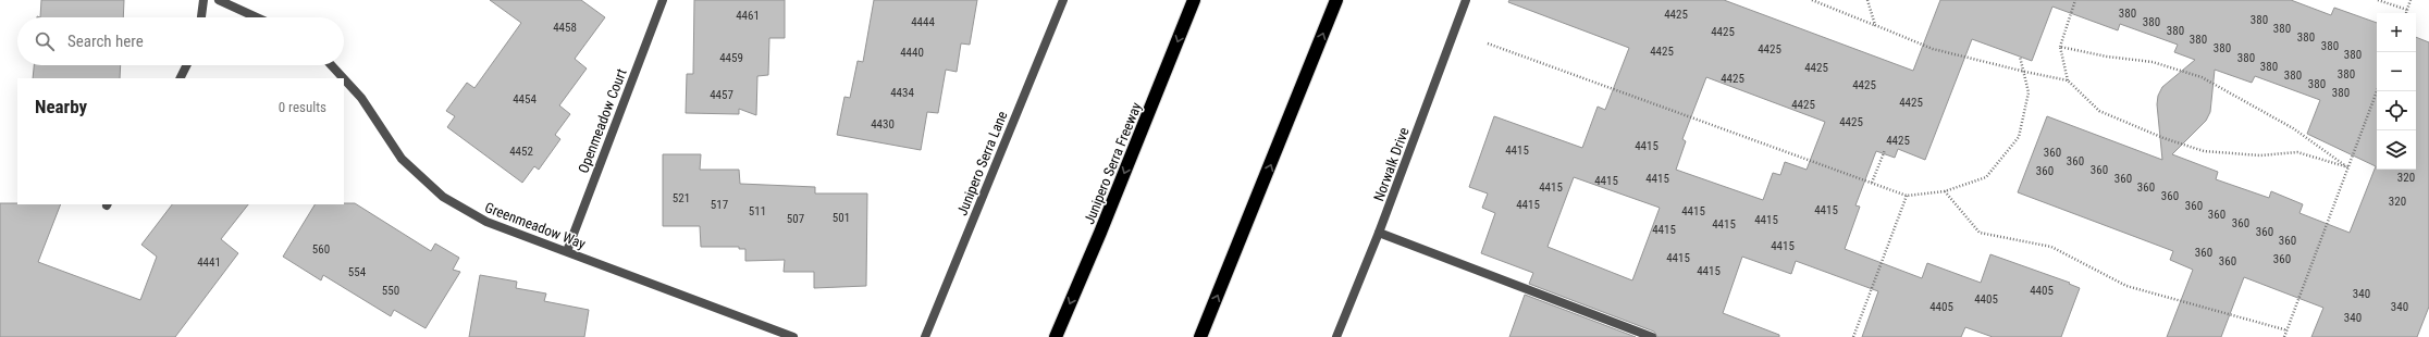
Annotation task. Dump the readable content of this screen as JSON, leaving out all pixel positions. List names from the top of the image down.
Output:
{
  "streets": {
    "highway": ["Junipero Serra Freeway"],
    "street": [
      "Openmeadow Court",
      "Junipero Serra Lane",
      "Norwalk Drive",
      "Greenmeadow Way"
    ]
  },
  "crossings": [
    ["Openmeadow Court", "Greenmeadow Way"]
  ],
  "one_way": ["Junipero Serra Freeway"],
  "house_numbers": [
    "380",
    "4425",
    "4461",
    "380",
    "4444",
    "380",
    "4458",
    "380",
    "380",
    "4425",
    "380",
    "380",
    "380",
    "380",
    "4425",
    "4425",
    "4440",
    "380",
    "4459",
    "380",
    "380",
    "4425",
    "380",
    "380",
    "4425",
    "380",
    "4425",
    "4434",
    "380",
    "4457",
    "4454",
    "4425",
    "4425",
    "4425",
    "4430",
    "4425",
    "4415",
    "4415",
    "4452",
    "360",
    "360",
    "360",
    "360",
    "320",
    "4415",
    "360",
    "4415",
    "4415",
    "360",
    "360",
    "521",
    "320",
    "517",
    "4415",
    "360",
    "4415",
    "511",
    "4415",
    "360",
    "501",
    "507",
    "4415",
    "360",
    "4415",
    "4415",
    "360",
    "360",
    "4415",
    "560",
    "360",
    "4415",
    "360",
    "360",
    "4441",
    "4415",
    "554",
    "550",
    "4405",
    "340",
    "4405",
    "4405",
    "340",
    "340"
  ],
  "page": {
    "map_buttons": ["+", "−"],
    "search": "Search here",
    "heading": ["Nearby", "0 results"]
  }
}
